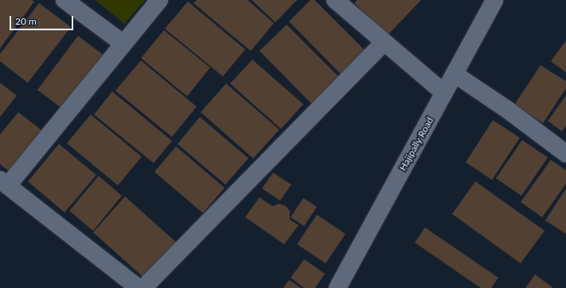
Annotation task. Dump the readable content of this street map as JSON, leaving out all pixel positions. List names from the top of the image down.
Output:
{
  "streets": {
    "street": ["Hajipally Road"]
  },
  "scale_bar": "20 m"
}
